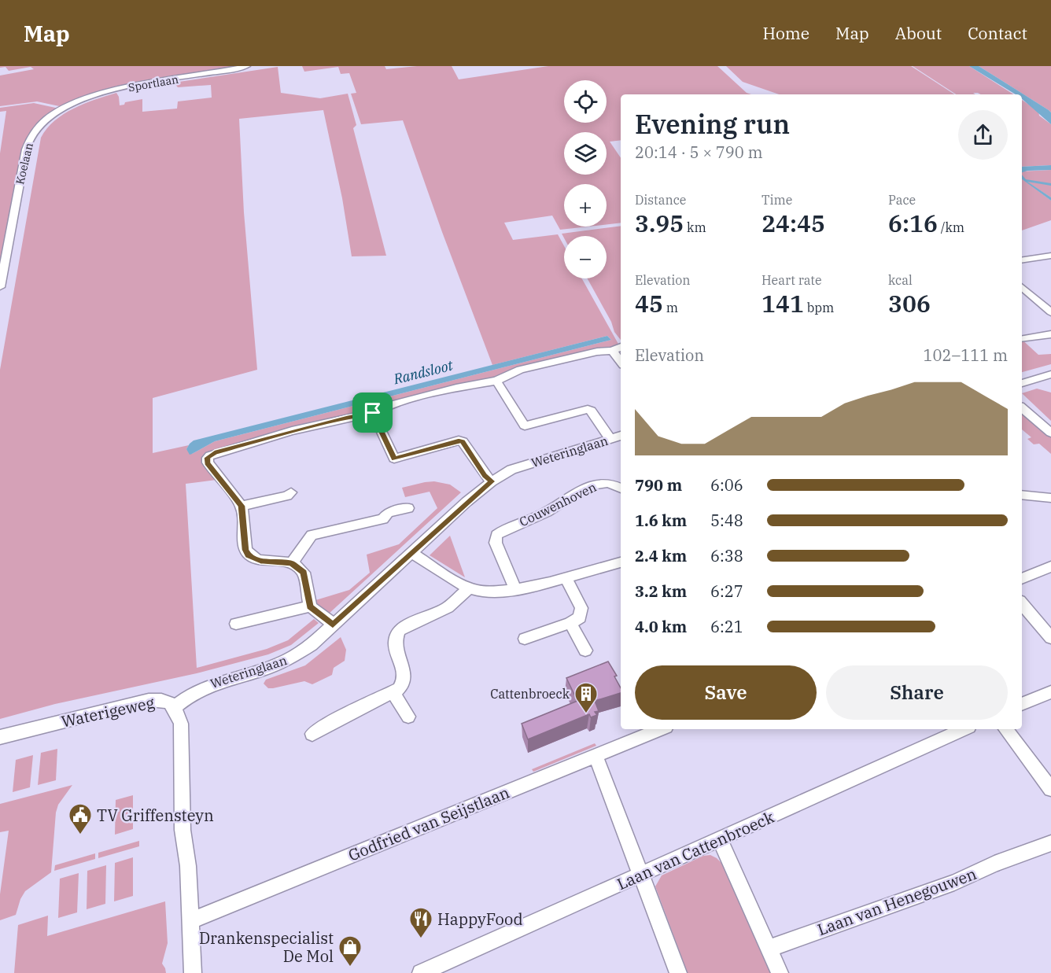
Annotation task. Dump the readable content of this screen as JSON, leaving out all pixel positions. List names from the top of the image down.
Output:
{
  "streets": {
    "street": [
      "Sportlaan",
      "Koelaan",
      "Weteringlaan",
      "Couwenhoven",
      "Waterigeweg",
      "Godfried van Seijstlaan",
      "Laan van Cattenbroeck",
      "Laan van Henegouwen"
    ]
  },
  "crossings": [
    ["Sportlaan", "Koelaan"],
    ["Weteringlaan", "Waterigeweg"],
    ["Waterigeweg", "Godfried van Seijstlaan"]
  ],
  "water": ["Randsloot"],
  "places": {
    "building": ["Cattenbroeck"],
    "public building": ["TV Griffensteyn"],
    "restaurant": ["HappyFood"],
    "shop": ["Drankenspecialist De Mol"]
  },
  "page": {
    "header": "Map",
    "nav": [
      "Home",
      "Map",
      "About",
      "Contact"
    ],
    "map_buttons": ["+", "−"],
    "heading": ["Evening run", "20:14 · 5 × 790 m"],
    "stats": [
      ["Distance", "3.95 km"],
      ["Time", "24:45"],
      ["Pace", "6:16 /km"],
      ["Elevation", "45 m"],
      ["Heart rate", "141 bpm"],
      ["kcal", "306"]
    ],
    "chart": ["Elevation", "102–111 m"],
    "list": [
      {
        "name": "790 m",
        "note": "6:06"
      },
      {
        "name": "1.6 km",
        "note": "5:48"
      },
      {
        "name": "2.4 km",
        "note": "6:38"
      },
      {
        "name": "3.2 km",
        "note": "6:27"
      },
      {
        "name": "4.0 km",
        "note": "6:21"
      }
    ],
    "buttons": ["Save", "Share"]
  }
}
